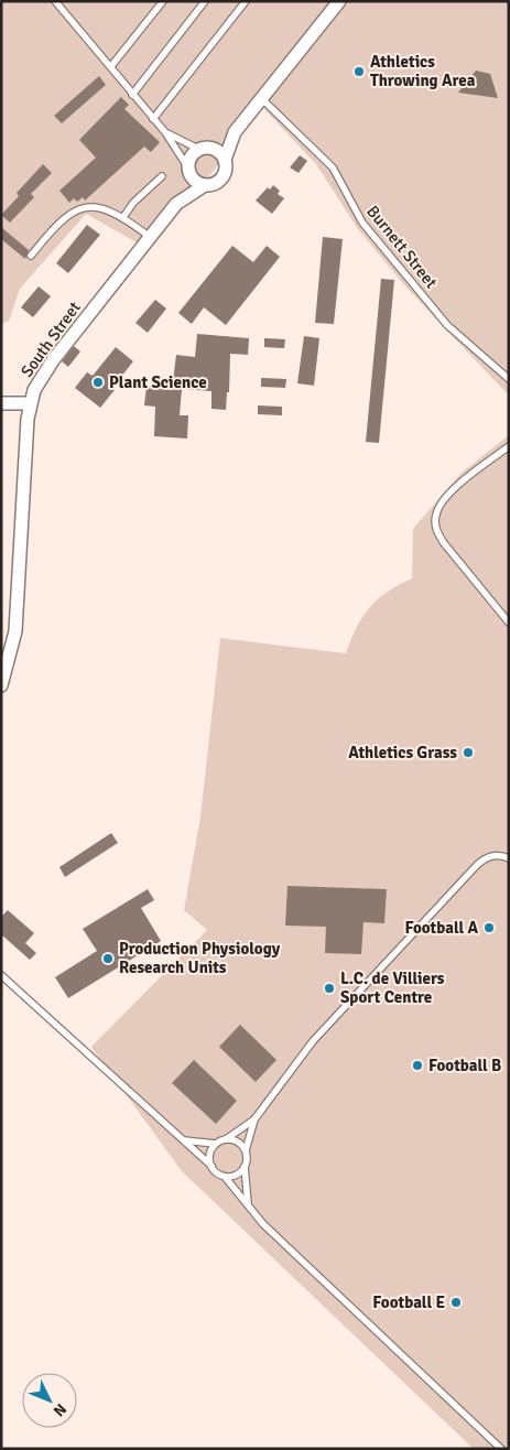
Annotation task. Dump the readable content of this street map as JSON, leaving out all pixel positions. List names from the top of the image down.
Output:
{
  "streets": {
    "street": ["South Street"],
    "lane": ["Burnett Street"]
  },
  "places": [
    "Athletics Throwing Area",
    "Plant Science",
    "Athletics Grass",
    "Football A",
    "Production Physiology Research Units",
    "L.C. de Villiers Sport Centre",
    "Football B",
    "Football E"
  ],
  "north": "bottom right"
}
